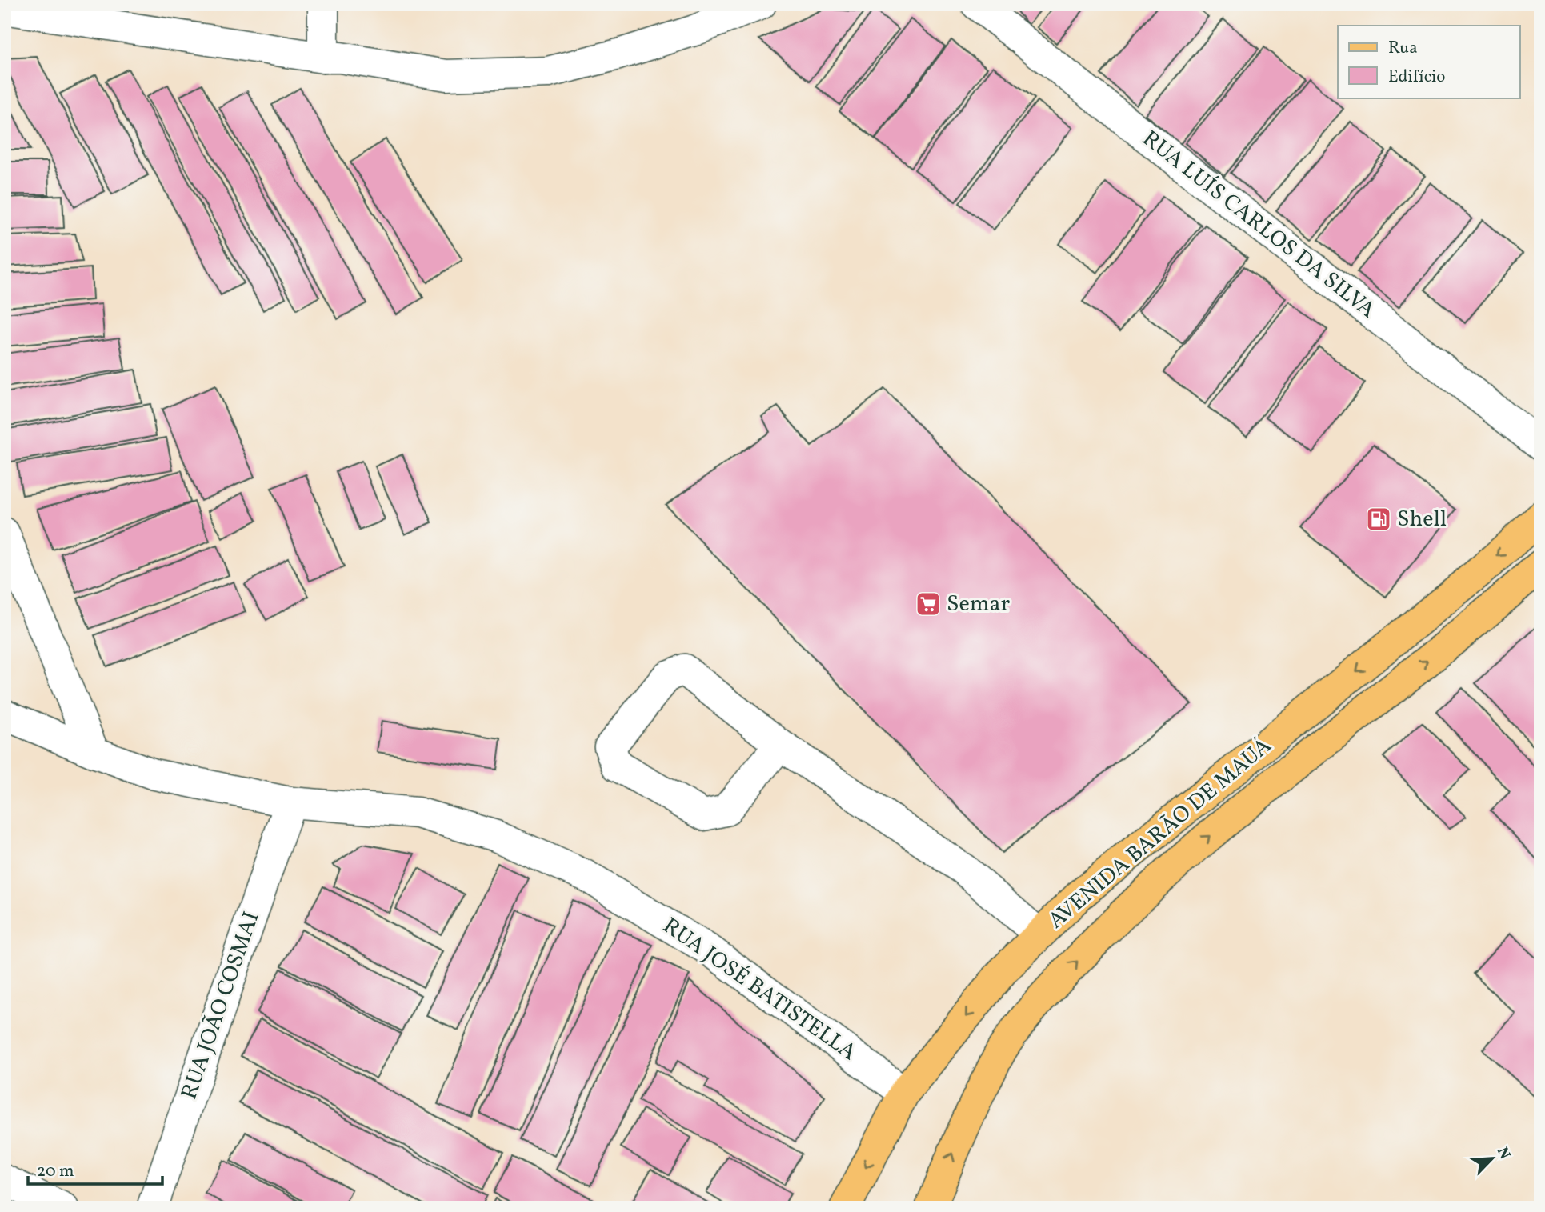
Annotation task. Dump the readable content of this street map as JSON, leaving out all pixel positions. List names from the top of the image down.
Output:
{
  "streets": {
    "main road": ["AVENIDA BARÃO DE MAUÁ"],
    "street": ["RUA LUÍS CARLOS DA SILVA", "RUA JOSÉ BATISTELLA", "RUA JOÃO COSMAI"]
  },
  "crossings": [
    ["AVENIDA BARÃO DE MAUÁ", "RUA JOSÉ BATISTELLA"],
    ["RUA JOSÉ BATISTELLA", "RUA JOÃO COSMAI"]
  ],
  "places": {
    "fuel station": ["Shell"],
    "supermarket": ["Semar"]
  },
  "legend": ["Rua", "Edifício"],
  "scale_bar": "20 m",
  "north": "top right"
}
